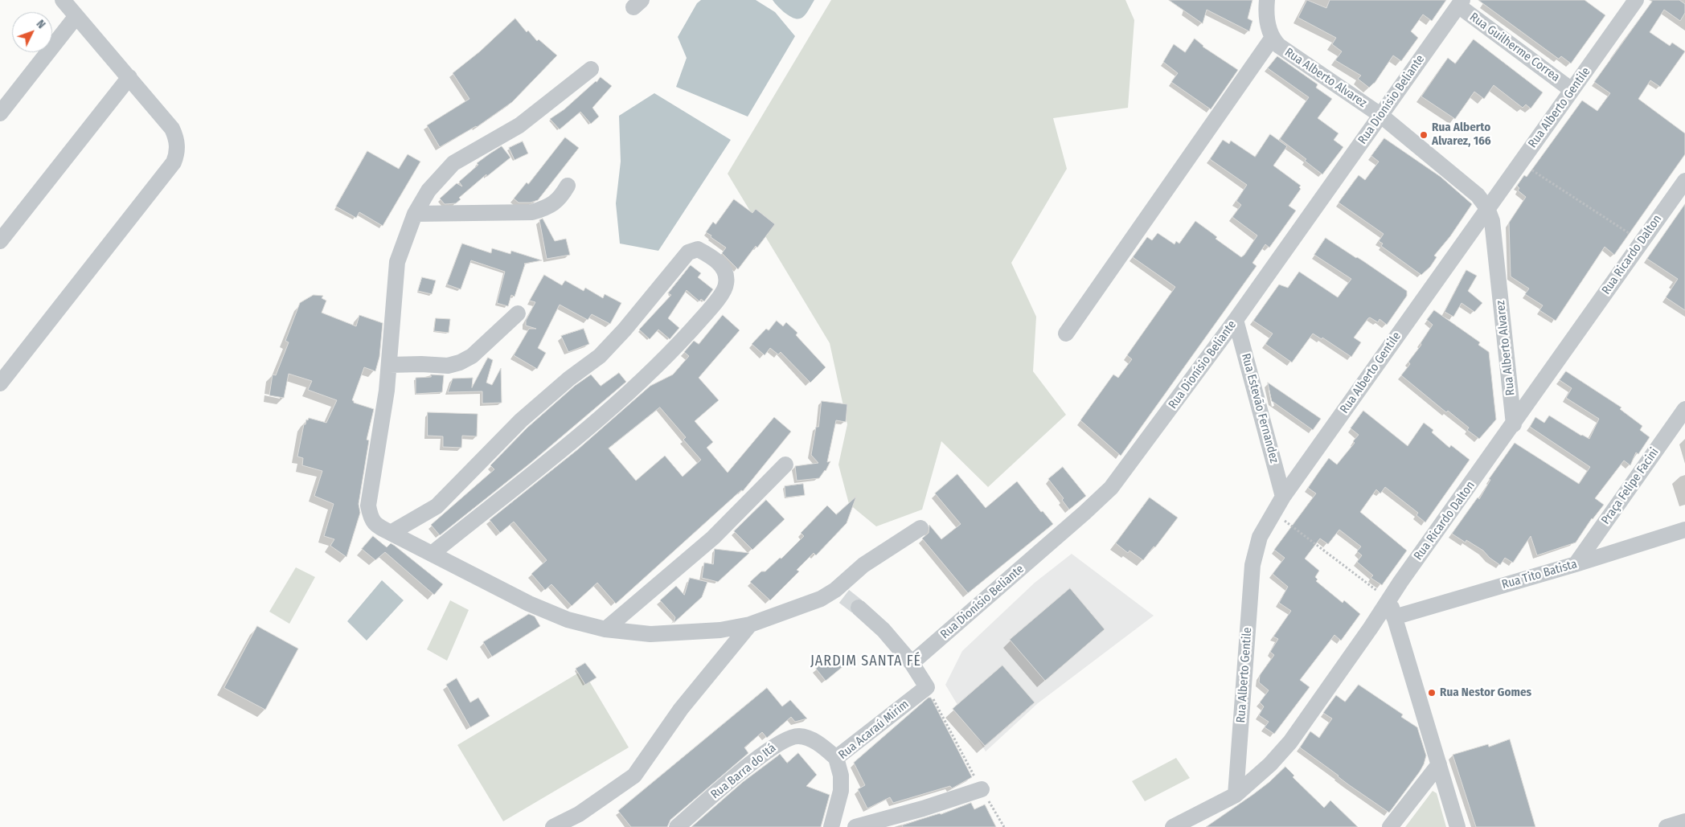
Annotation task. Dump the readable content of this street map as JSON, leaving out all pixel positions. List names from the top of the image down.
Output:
{
  "streets": {
    "street": [
      "Rua Guilherme Correa",
      "Rua Alberto Alvarez",
      "Rua Dionísio Beliante",
      "Rua Alberto Gentile",
      "Rua Ricardo Dalton",
      "Rua Estevão Fernandez",
      "Praça Felipe Facini",
      "Rua Tito Batista",
      "Rua Acaraú Mirim",
      "Rua Barra do Itá"
    ]
  },
  "crossings": [
    ["Rua Guilherme Correa", "Rua Dionísio Beliante"],
    ["Rua Guilherme Correa", "Rua Alberto Gentile"],
    ["Rua Alberto Alvarez", "Rua Dionísio Beliante"],
    ["Rua Alberto Alvarez", "Rua Alberto Gentile"],
    ["Rua Alberto Alvarez", "Rua Ricardo Dalton"],
    ["Rua Dionísio Beliante", "Rua Estevão Fernandez"],
    ["Rua Alberto Gentile", "Rua Ricardo Dalton"],
    ["Rua Alberto Gentile", "Rua Estevão Fernandez"],
    ["Praça Felipe Facini", "Rua Tito Batista"],
    ["Rua Acaraú Mirim", "Rua Barra do Itá"]
  ],
  "districts": ["JARDIM SANTA FÉ"],
  "places": ["Rua Alberto Alvarez, 166", "Rua Nestor Gomes"],
  "north": "top right"
}
